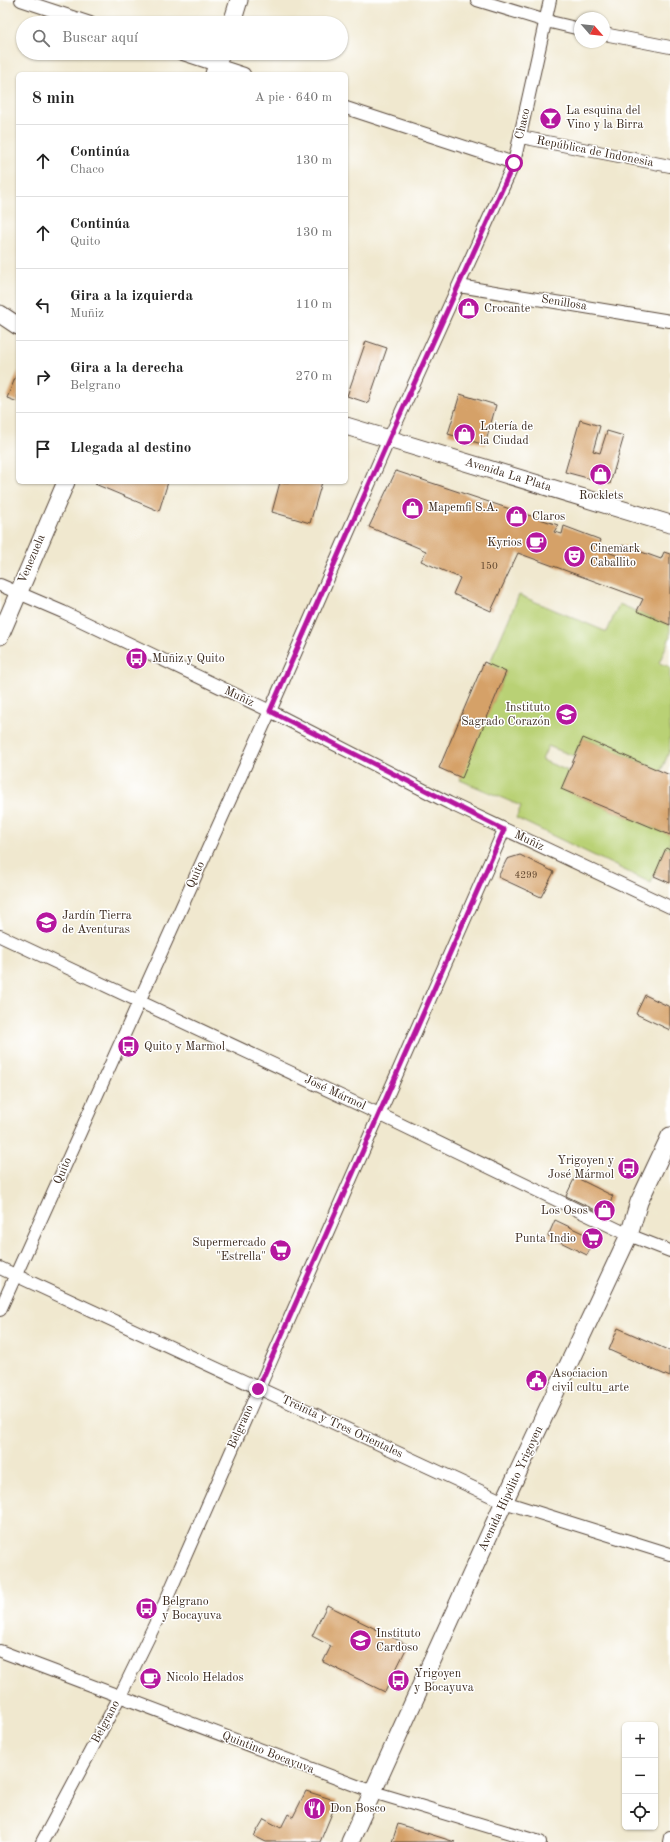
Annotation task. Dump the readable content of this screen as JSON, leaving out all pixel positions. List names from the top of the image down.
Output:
{
  "streets": {
    "main road": ["Avenida La Plata", "Venezuela", "Avenida Hipólito Yrigoyen"],
    "street": [
      "Chaco",
      "República de Indonesia",
      "Senillosa",
      "Muñiz",
      "Quito",
      "José Mármol",
      "Belgrano",
      "Treinta y Tres Orientales",
      "Quintino Bocayuva"
    ]
  },
  "crossings": [
    ["Chaco", "República de Indonesia"],
    ["Chaco", "Senillosa"],
    ["Chaco", "Avenida La Plata"],
    ["Chaco", "Quito"],
    ["Avenida La Plata", "Quito"],
    ["Venezuela", "Muñiz"],
    ["Muñiz", "Quito"],
    ["Muñiz", "Belgrano"],
    ["Quito", "José Mármol"],
    ["Quito", "Treinta y Tres Orientales"],
    ["José Mármol", "Belgrano"],
    ["José Mármol", "Avenida Hipólito Yrigoyen"],
    ["Belgrano", "Treinta y Tres Orientales"],
    ["Belgrano", "Quintino Bocayuva"],
    ["Treinta y Tres Orientales", "Avenida Hipólito Yrigoyen"],
    ["Avenida Hipólito Yrigoyen", "Quintino Bocayuva"]
  ],
  "places": {
    "bar": ["La esquina del Vino y la Birra"],
    "shop": [
      "Crocante",
      "Lotería de la Ciudad",
      "Rocklets",
      "Mapemfi S.A.",
      "Claros",
      "Los Osos"
    ],
    "cafe": ["Kyrios", "Nicolo Helados"],
    "theatre": ["Cinemark Caballito"],
    "bus stop": [
      "Muñiz y Quito",
      "Quito y Marmol",
      "Yrigoyen y José Mármol",
      "Belgrano y Bocayuva",
      "Yrigoyen y Bocayuva"
    ],
    "school or university": ["Instituto Sagrado Corazón", "Jardín Tierra de Aventuras", "Instituto Cardoso"],
    "supermarket": ["Punta Indio", "Supermercado \"Estrella\""],
    "public building": ["Asociacion civil cultu_arte"],
    "restaurant": ["Don Bosco"]
  },
  "house_numbers": ["150", "4299"],
  "north": "bottom right",
  "page": {
    "search": "Buscar aquí",
    "heading": ["8 min", "A pie · 640 m"],
    "list": [
      ["Continúa", "Chaco", "130 m"],
      ["Continúa", "Quito", "130 m"],
      ["Gira a la izquierda", "Muñiz", "110 m"],
      ["Gira a la derecha", "Belgrano", "270 m"],
      "Llegada al destino"
    ],
    "map_buttons": ["+", "−"]
  }
}
